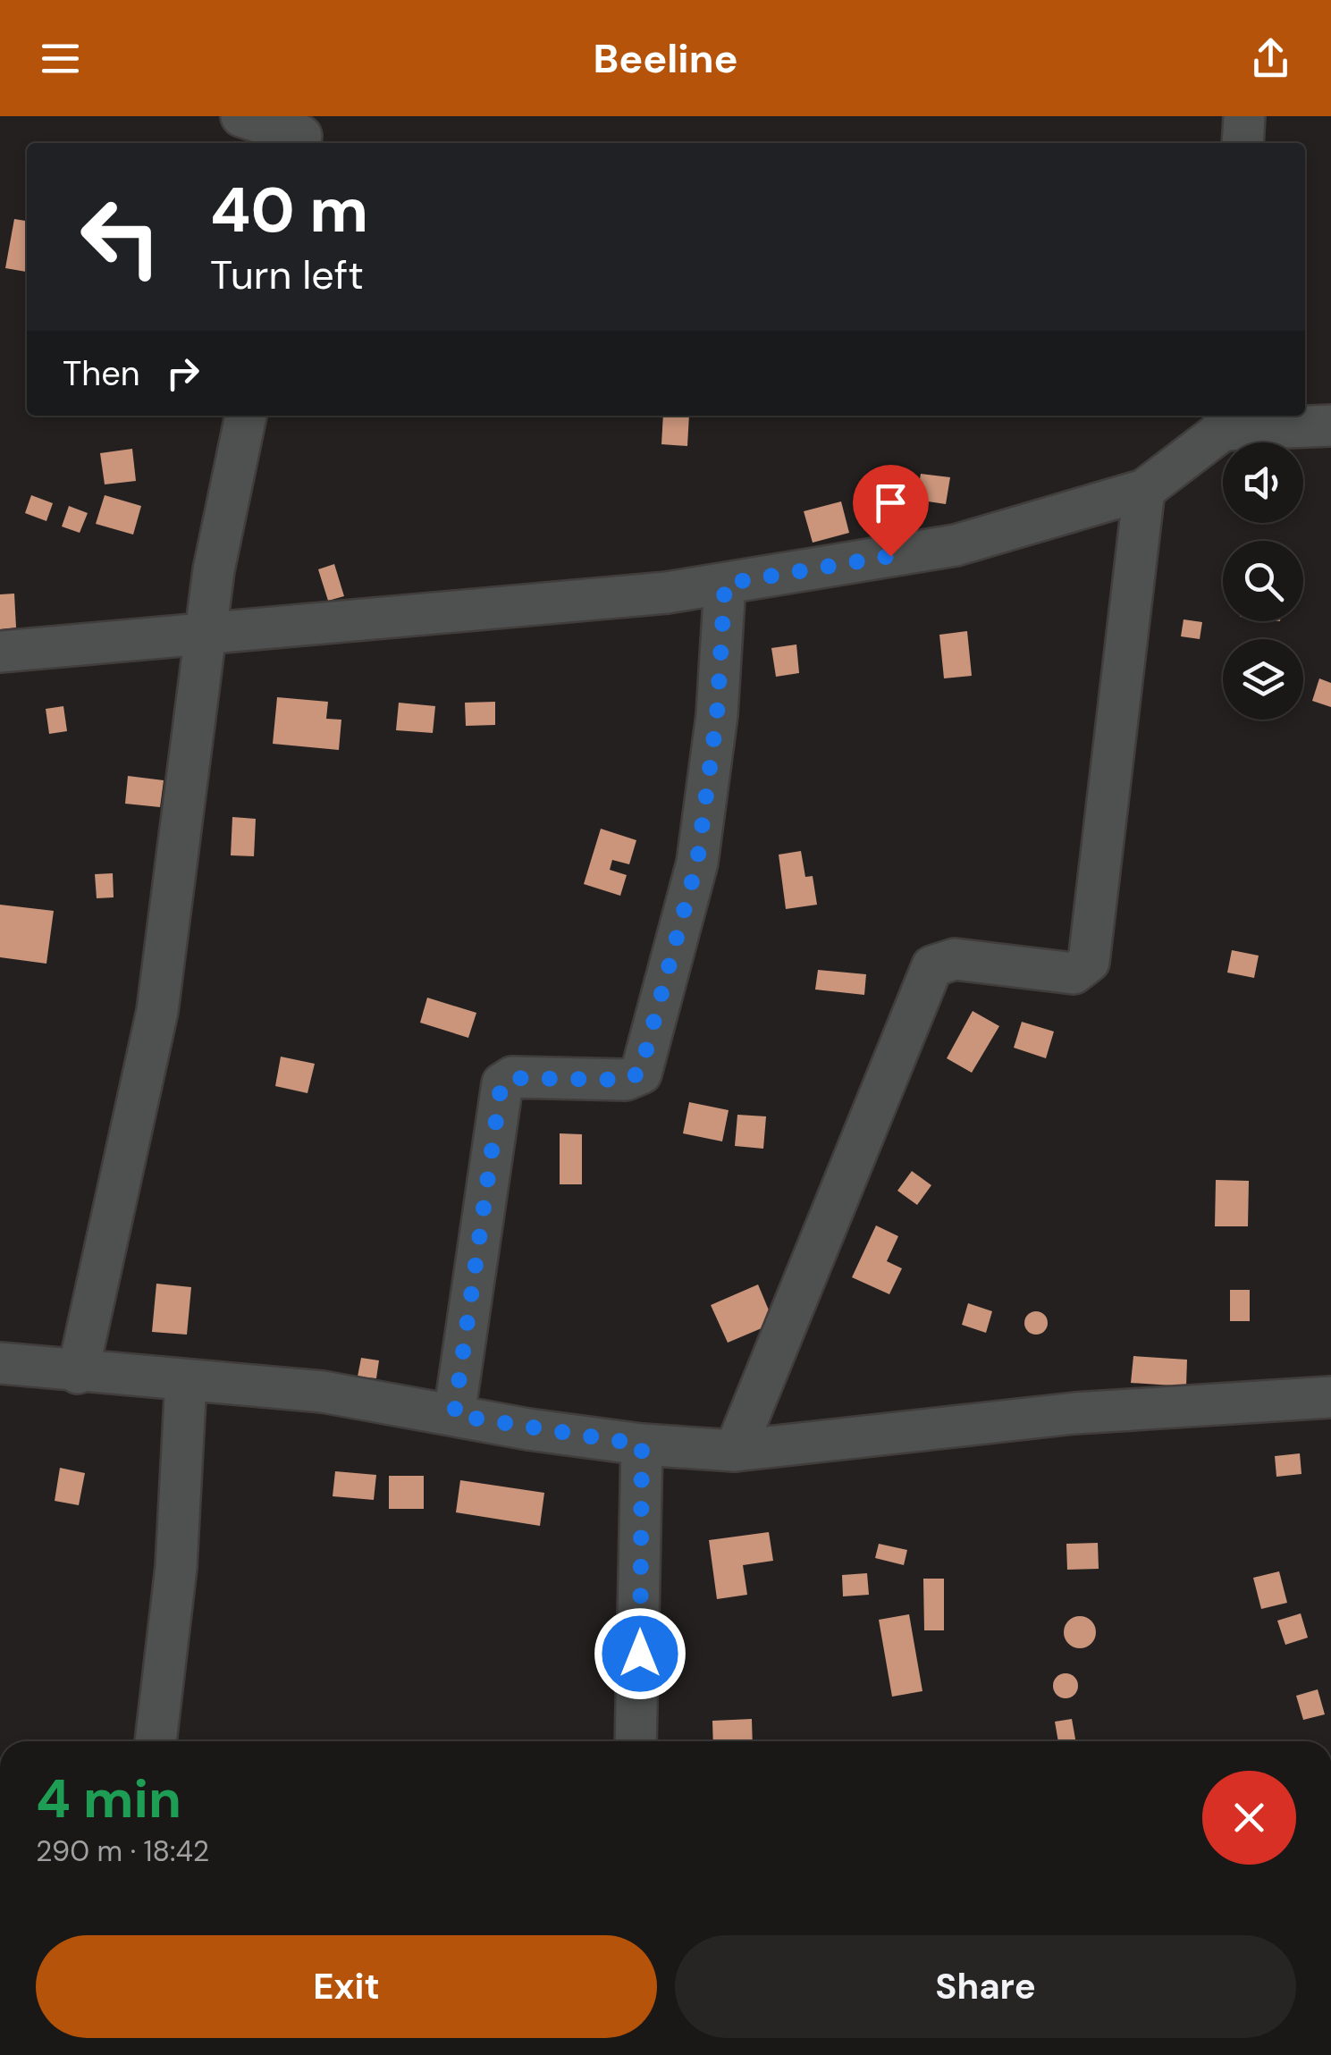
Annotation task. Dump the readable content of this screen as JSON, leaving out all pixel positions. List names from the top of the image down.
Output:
{
  "page": {
    "header": "Beeline",
    "turn": ["40 m", "Turn left"],
    "then": "Then",
    "heading": ["4 min", "290 m · 18:42"],
    "buttons": ["Exit", "Share"]
  }
}
